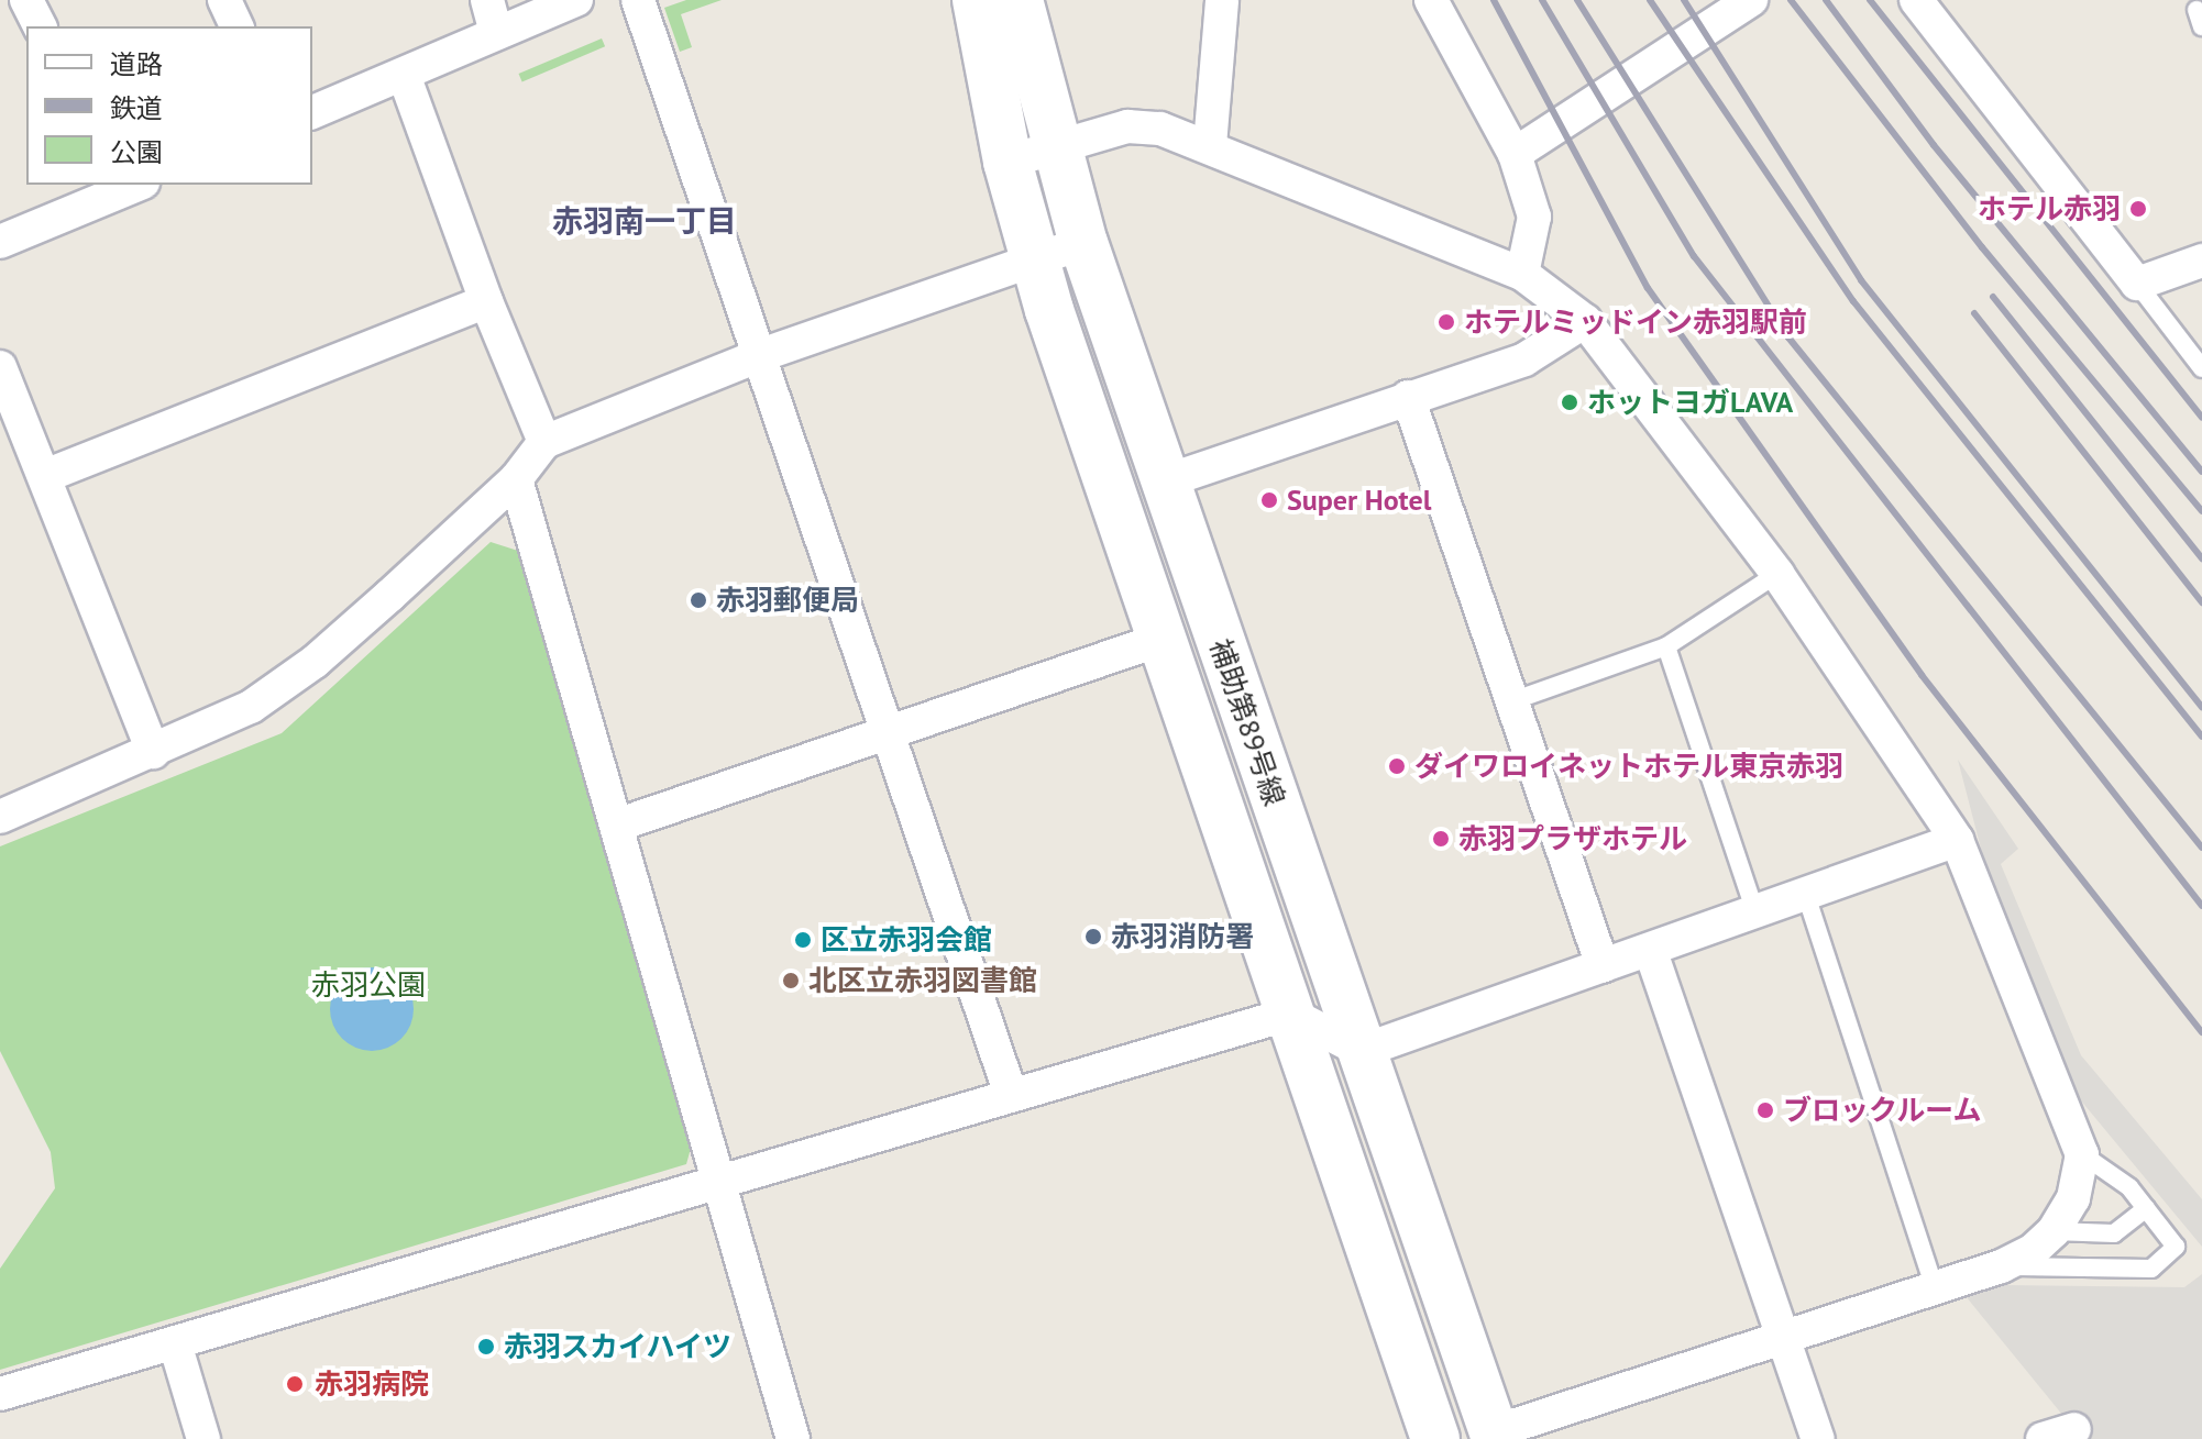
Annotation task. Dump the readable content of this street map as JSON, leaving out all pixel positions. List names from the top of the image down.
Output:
{
  "streets": {
    "street": ["補助第89号線"]
  },
  "districts": ["赤羽南一丁目"],
  "parks": ["赤羽公園"],
  "places": [
    "ホテル赤羽",
    "ホテルミッドイン赤羽駅前",
    "ホットヨガLAVA",
    "Super Hotel",
    "赤羽郵便局",
    "ダイワロイネットホテル東京赤羽",
    "赤羽プラザホテル",
    "赤羽消防署",
    "区立赤羽会館",
    "北区立赤羽図書館",
    "ブロックルーム",
    "赤羽スカイハイツ",
    "赤羽病院"
  ],
  "legend": ["道路", "鉄道", "公園"]
}
